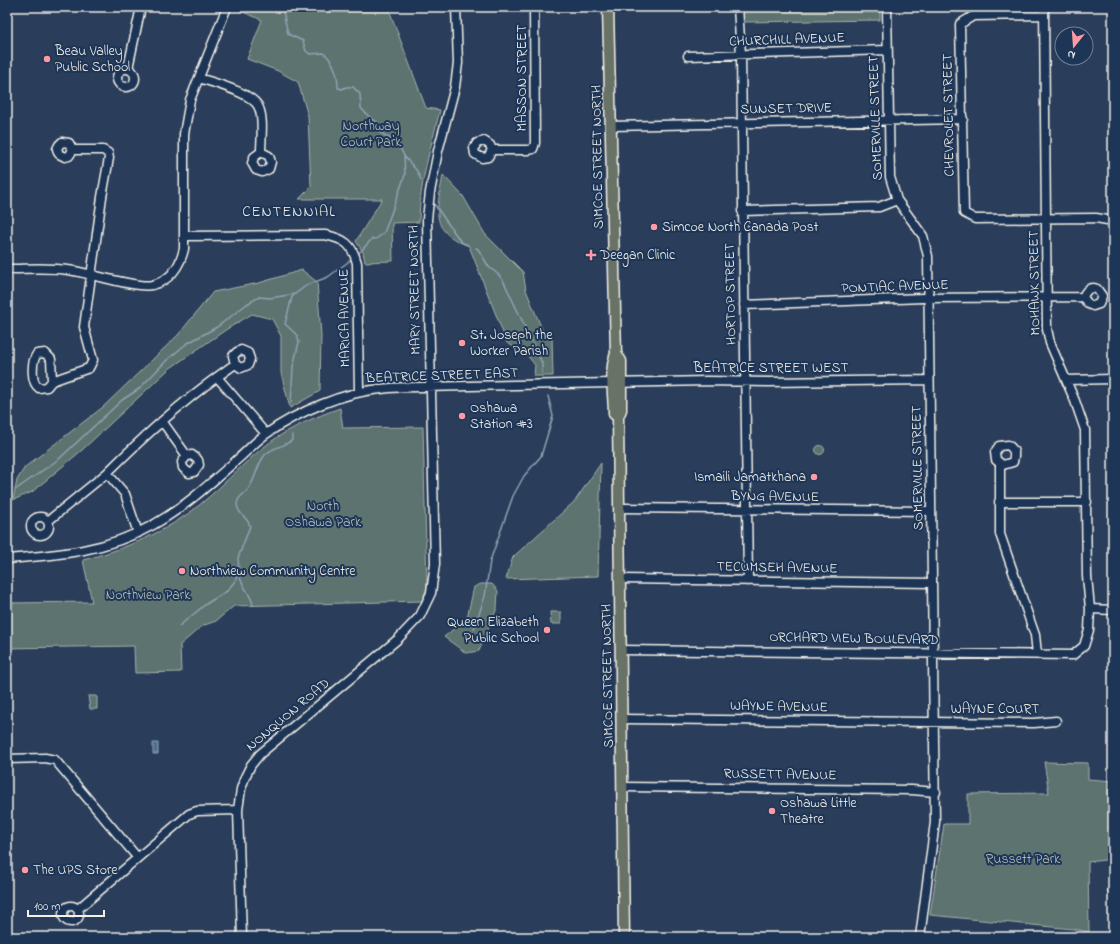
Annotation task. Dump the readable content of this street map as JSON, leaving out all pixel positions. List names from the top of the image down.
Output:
{
  "streets": {
    "main road": ["SIMCOE STREET NORTH"],
    "street": [
      "CHURCHILL AVENUE",
      "MASSON STREET",
      "SUNSET DRIVE",
      "CHEVROLET STREET",
      "SOMERVILLE STREET",
      "MOHAWK STREET",
      "PONTIAC AVENUE",
      "MARY STREET NORTH",
      "HORTOP STREET",
      "MARICA AVENUE",
      "BEATRICE STREET WEST",
      "BEATRICE STREET EAST",
      "BYNG AVENUE",
      "TECUMSEH AVENUE",
      "ORCHARD VIEW BOULEVARD",
      "WAYNE AVENUE",
      "WAYNE COURT",
      "NONQUON ROAD",
      "RUSSETT AVENUE"
    ]
  },
  "crossings": [
    ["CHURCHILL AVENUE", "SOMERVILLE STREET"],
    ["CHURCHILL AVENUE", "HORTOP STREET"],
    ["SUNSET DRIVE", "CHEVROLET STREET"],
    ["SUNSET DRIVE", "SOMERVILLE STREET"],
    ["SUNSET DRIVE", "SIMCOE STREET NORTH"],
    ["SUNSET DRIVE", "HORTOP STREET"],
    ["CHEVROLET STREET", "MOHAWK STREET"],
    ["SOMERVILLE STREET", "PONTIAC AVENUE"],
    ["SOMERVILLE STREET", "BEATRICE STREET WEST"],
    ["SOMERVILLE STREET", "BYNG AVENUE"],
    ["SOMERVILLE STREET", "TECUMSEH AVENUE"],
    ["SOMERVILLE STREET", "ORCHARD VIEW BOULEVARD"],
    ["SOMERVILLE STREET", "WAYNE AVENUE"],
    ["SOMERVILLE STREET", "WAYNE COURT"],
    ["SOMERVILLE STREET", "RUSSETT AVENUE"],
    ["SIMCOE STREET NORTH", "BEATRICE STREET WEST"],
    ["SIMCOE STREET NORTH", "BEATRICE STREET EAST"],
    ["SIMCOE STREET NORTH", "BYNG AVENUE"],
    ["SIMCOE STREET NORTH", "TECUMSEH AVENUE"],
    ["SIMCOE STREET NORTH", "ORCHARD VIEW BOULEVARD"],
    ["SIMCOE STREET NORTH", "WAYNE AVENUE"],
    ["SIMCOE STREET NORTH", "RUSSETT AVENUE"],
    ["MOHAWK STREET", "PONTIAC AVENUE"],
    ["MOHAWK STREET", "ORCHARD VIEW BOULEVARD"],
    ["PONTIAC AVENUE", "HORTOP STREET"],
    ["MARY STREET NORTH", "BEATRICE STREET EAST"],
    ["MARY STREET NORTH", "NONQUON ROAD"],
    ["HORTOP STREET", "BEATRICE STREET WEST"],
    ["HORTOP STREET", "BYNG AVENUE"],
    ["HORTOP STREET", "TECUMSEH AVENUE"],
    ["MARICA AVENUE", "BEATRICE STREET EAST"],
    ["BEATRICE STREET WEST", "BEATRICE STREET EAST"],
    ["WAYNE AVENUE", "WAYNE COURT"]
  ],
  "districts": ["CENTENNIAL"],
  "parks": [
    "Northway Court Park",
    "North Oshawa Park",
    "Northview Park",
    "Russett Park"
  ],
  "places": {
    "other": [
      "Beau Valley Public School",
      "Simcoe North Canada Post",
      "St. Joseph the Worker Parish",
      "Oshawa Station #3",
      "Ismaili Jamatkhana",
      "Northview Community Centre",
      "Queen Elizabeth Public School",
      "Oshawa Little Theatre",
      "The UPS Store"
    ],
    "health": ["Deegan Clinic"]
  },
  "scale_bar": "100 m",
  "north": "bottom"
}
